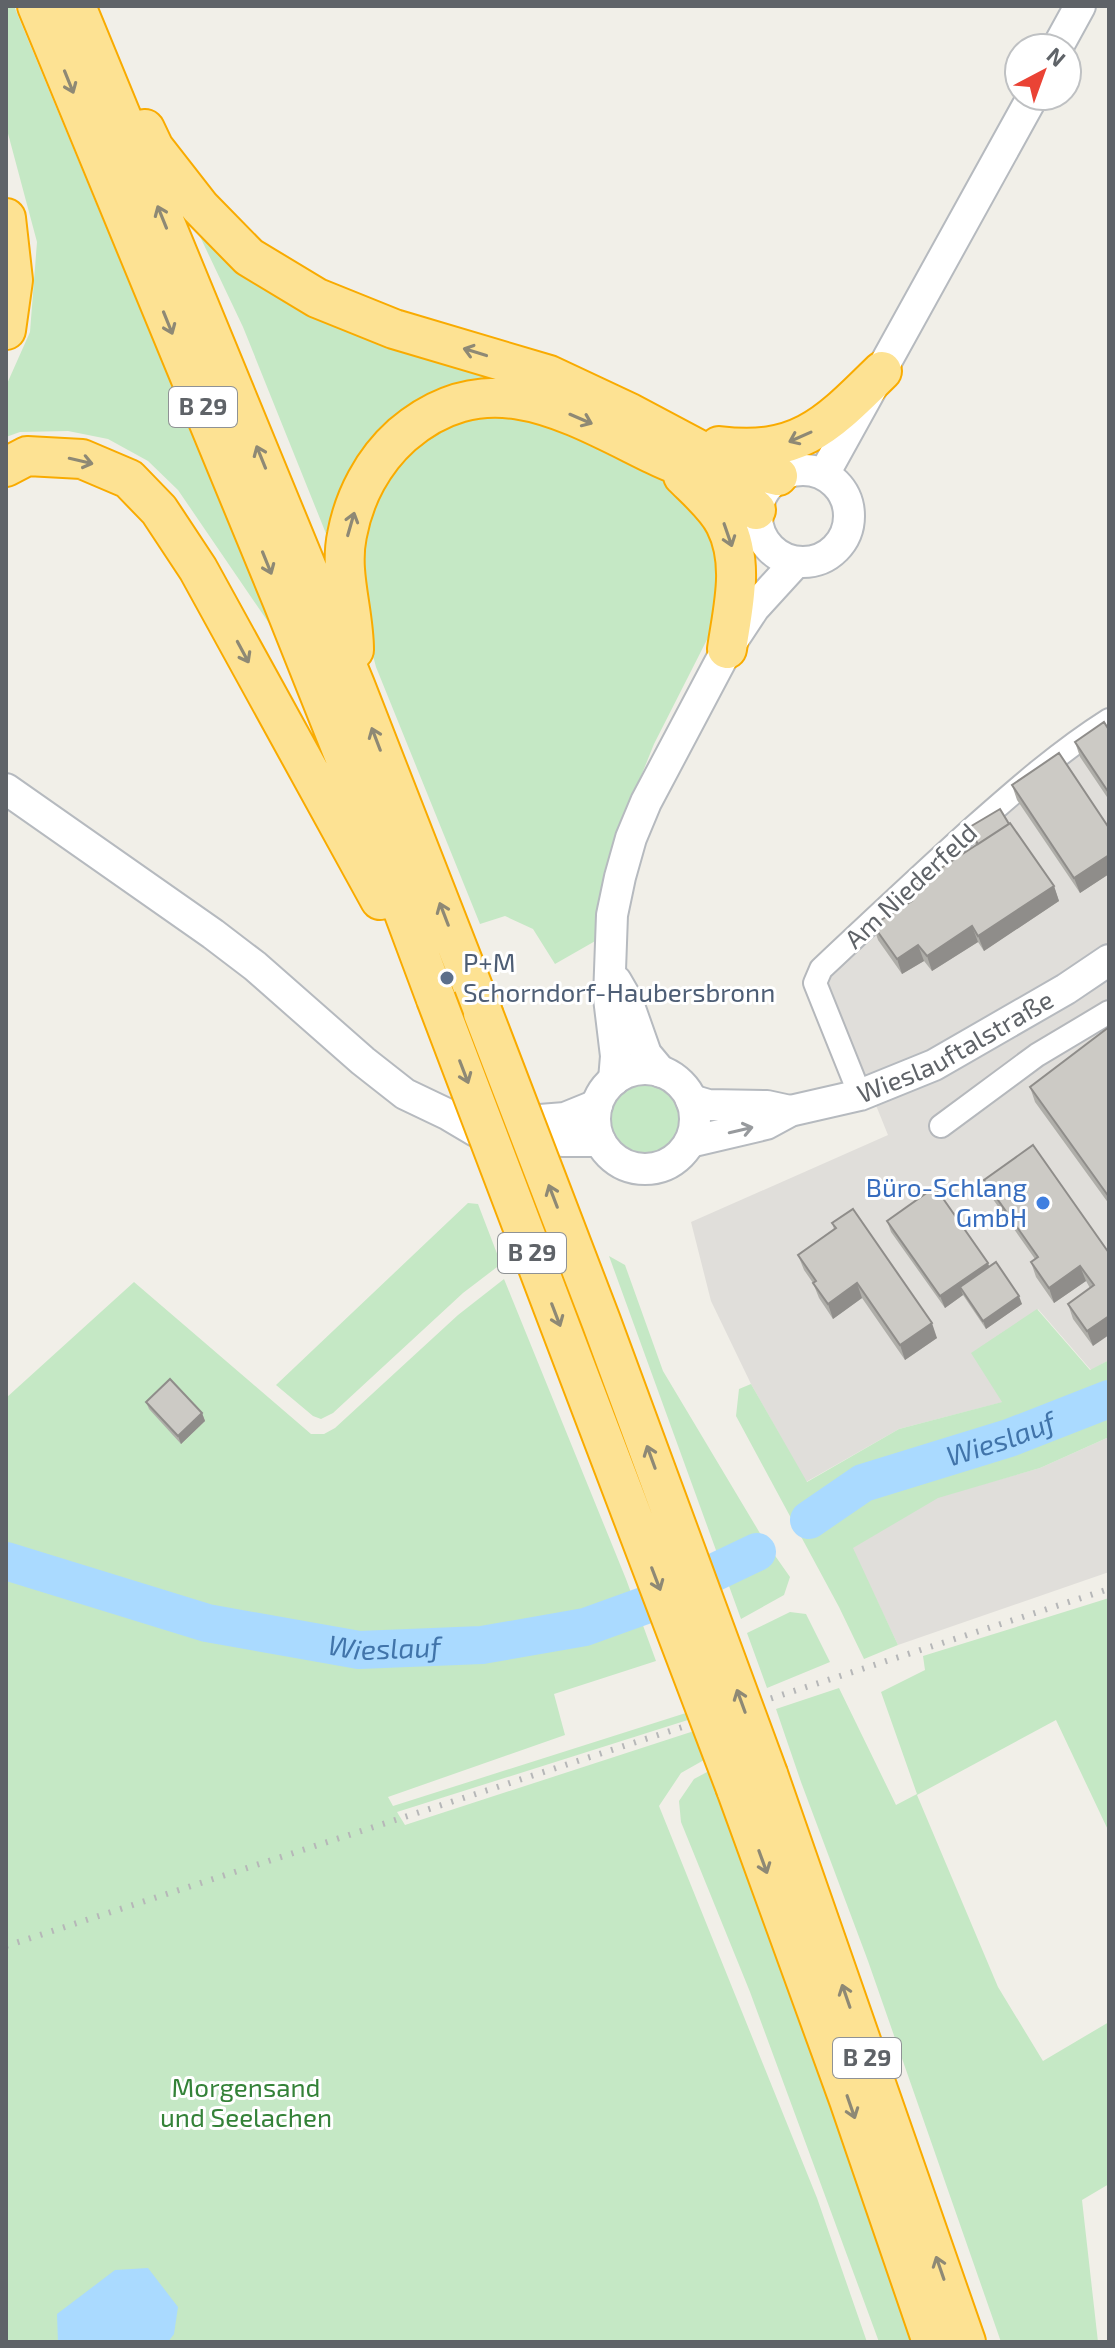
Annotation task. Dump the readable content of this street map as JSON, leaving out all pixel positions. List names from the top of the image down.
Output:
{
  "streets": {
    "highway": ["B 29"],
    "main road": ["Wieslauftalstraße"],
    "street": ["Am Niederfeld"]
  },
  "crossings": [
    ["Am Niederfeld", "Wieslauftalstraße"]
  ],
  "water": ["Wieslauf"],
  "parks": ["Morgensand und Seelachen"],
  "places": ["P+M Schorndorf-Haubersbronn", "Büro-Schlang GmbH"],
  "north": "top right"
}
